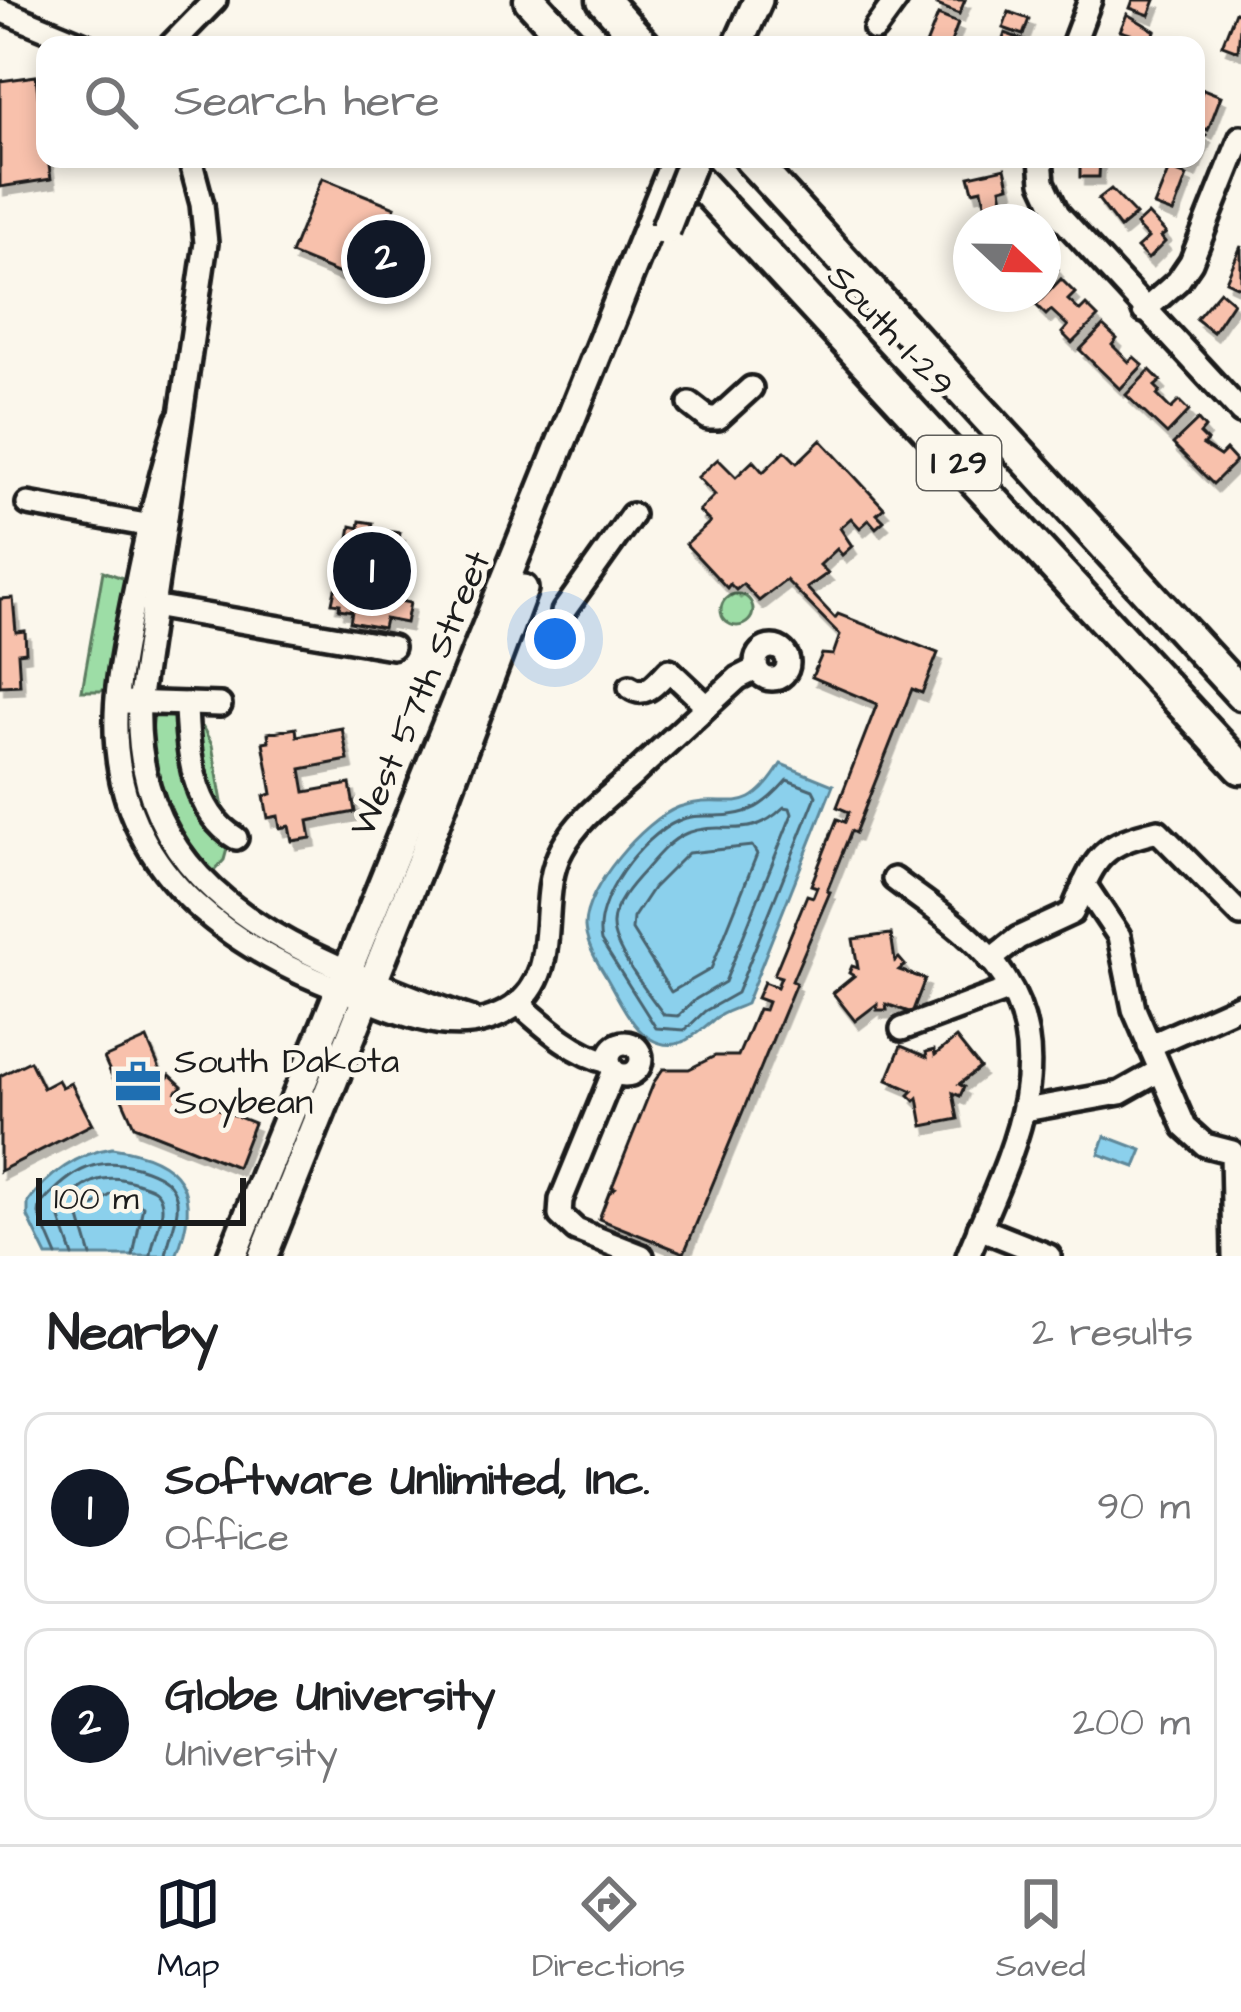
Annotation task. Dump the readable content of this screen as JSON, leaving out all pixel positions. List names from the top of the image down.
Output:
{
  "streets": {
    "highway": ["South I-29", "I 29"],
    "main road": ["West 57th Street"]
  },
  "places": {
    "office": ["South Dakota Soybean"]
  },
  "scale_bar": "100 m",
  "north": "right",
  "page": {
    "search": "Search here",
    "pins": ["2", "1"],
    "scale": "100 m",
    "heading": ["Nearby", "2 results"],
    "list": [
      {
        "mark": "1",
        "name": "Software Unlimited, Inc.",
        "note": "Office",
        "value": "90 m"
      },
      {
        "mark": "2",
        "name": "Globe University",
        "note": "University",
        "value": "200 m"
      }
    ],
    "nav": ["Map", "Directions", "Saved"]
  }
}
